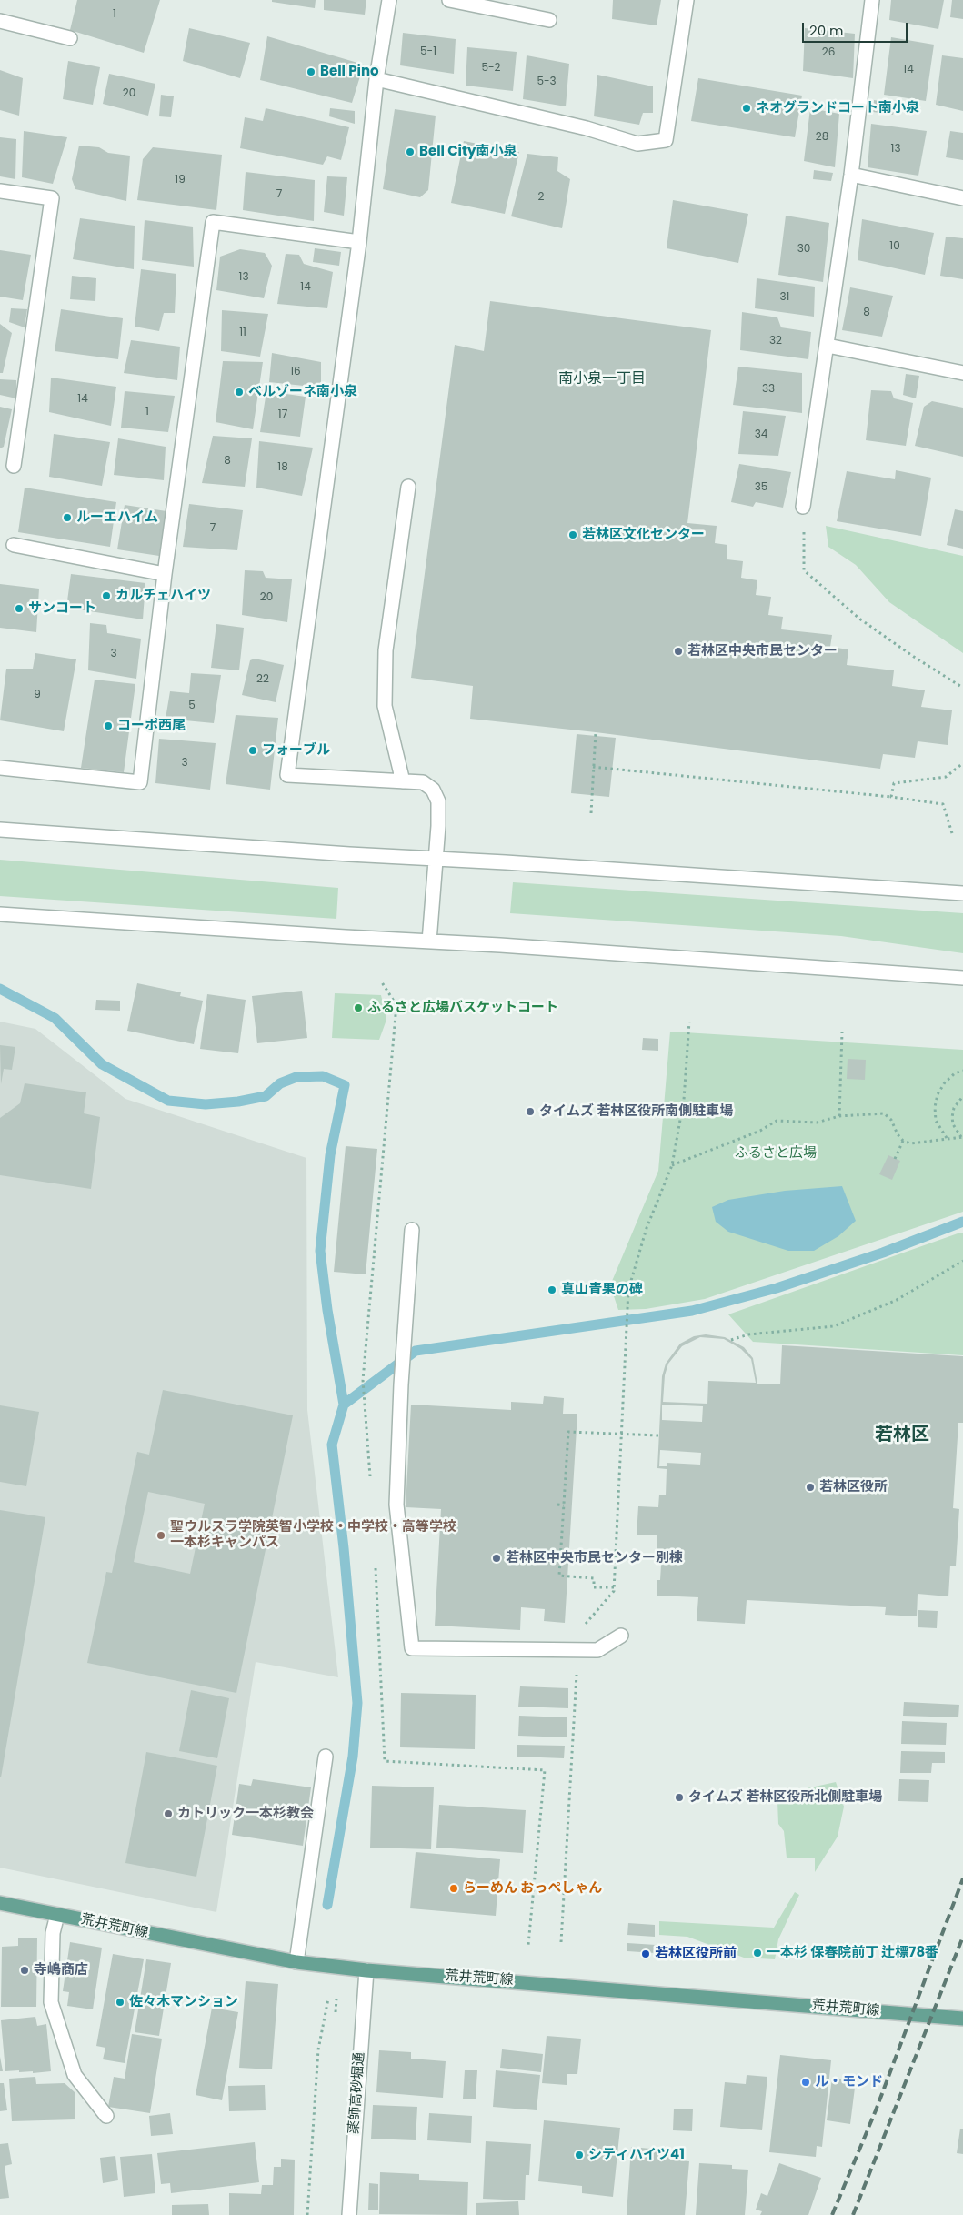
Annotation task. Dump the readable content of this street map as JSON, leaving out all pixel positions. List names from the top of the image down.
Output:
{
  "streets": {
    "main road": ["荒井荒町線"],
    "street": ["薬師高砂堀通"]
  },
  "crossings": [
    ["荒井荒町線", "薬師高砂堀通"]
  ],
  "districts": ["南小泉一丁目", "若林区"],
  "parks": ["ふるさと広場"],
  "places": [
    "Bell Pino",
    "ネオグランドコート南小泉",
    "Bell City南小泉",
    "ベルゾーネ南小泉",
    "ルーエハイム",
    "若林区文化センター",
    "カルチェハイツ",
    "サンコート",
    "若林区中央市民センター",
    "コーポ西尾",
    "フォーブル",
    "ふるさと広場バスケットコート",
    "タイムズ 若林区役所南側駐車場",
    "真山青果の碑",
    "若林区役所",
    "聖ウルスラ学院英智小学校・中学校・高等学校 一本杉キャンパス",
    "若林区中央市民センター別棟",
    "タイムズ 若林区役所北側駐車場",
    "カトリック一本杉教会",
    "らーめん おっぺしゃん",
    "一本杉 保春院前丁 辻標78番",
    "若林区役所前",
    "寺嶋商店",
    "佐々木マンション",
    "ル・モンド",
    "シティハイツ41"
  ],
  "house_numbers": [
    "1",
    "5-1",
    "26",
    "5-2",
    "14",
    "5-3",
    "20",
    "28",
    "13",
    "19",
    "7",
    "2",
    "10",
    "30",
    "13",
    "14",
    "31",
    "8",
    "11",
    "32",
    "16",
    "33",
    "14",
    "1",
    "17",
    "34",
    "8",
    "18",
    "35",
    "7",
    "20",
    "3",
    "22",
    "9",
    "5",
    "3"
  ],
  "scale_bar": "20 m"
}
